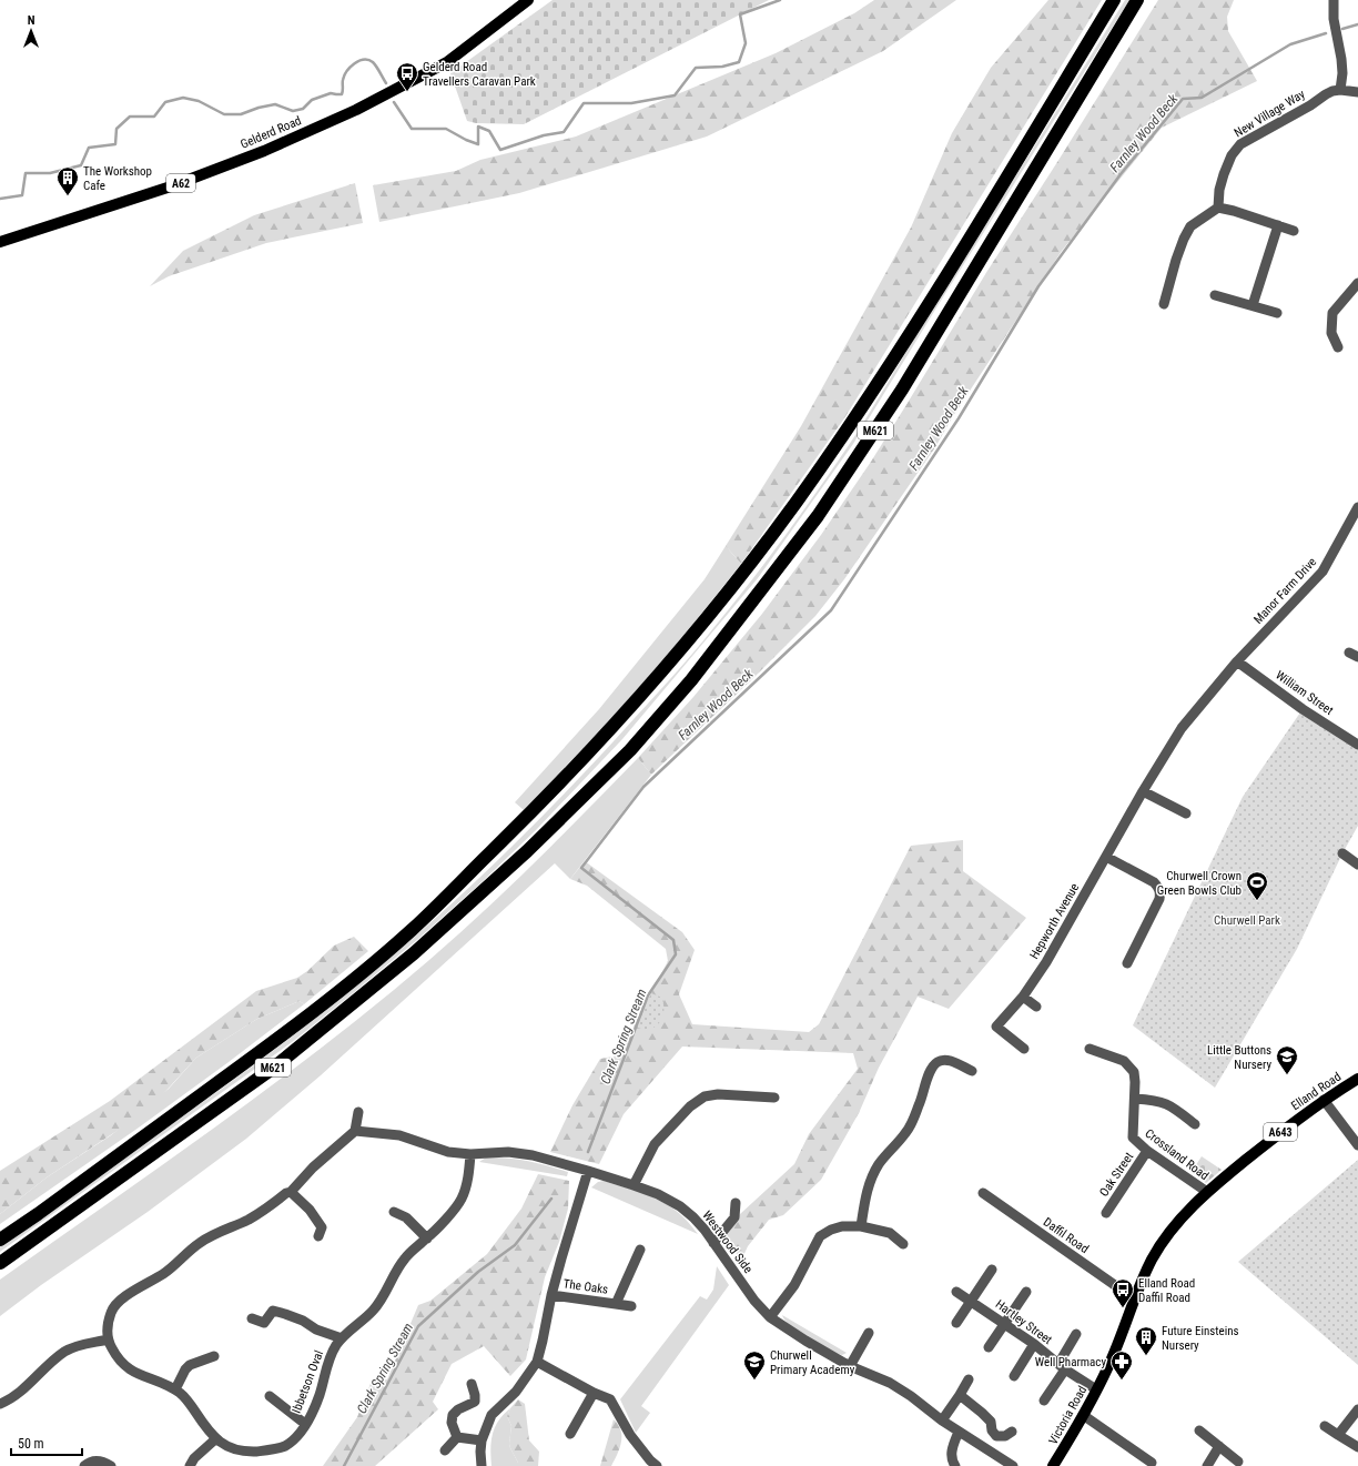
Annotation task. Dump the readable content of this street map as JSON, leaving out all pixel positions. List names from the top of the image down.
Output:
{
  "streets": {
    "highway": ["M621"],
    "main road": [
      "Gelderd Road",
      "A62",
      "Elland Road",
      "A643",
      "Victoria Road"
    ],
    "street": [
      "New Village Way",
      "Manor Farm Drive",
      "William Street",
      "Hepworth Avenue",
      "Crossland Road",
      "Oak Street",
      "Daffil Road",
      "Westwood Side",
      "The Oaks",
      "Hartley Street",
      "Ibbetson Oval"
    ]
  },
  "crossings": [
    ["Manor Farm Drive", "William Street"],
    ["Manor Farm Drive", "Hepworth Avenue"],
    ["William Street", "Hepworth Avenue"],
    ["Elland Road", "Crossland Road"],
    ["Elland Road", "Victoria Road"],
    ["Crossland Road", "Oak Street"],
    ["Crossland Road", "Victoria Road"],
    ["Daffil Road", "Victoria Road"],
    ["Hartley Street", "Victoria Road"]
  ],
  "water": ["Farnley Wood Beck", "Clark Spring Stream"],
  "parks": ["Churwell Park"],
  "places": {
    "bus stop": ["Gelderd Road Travellers Caravan Park", "Elland Road Daffil Road"],
    "building": ["The Workshop Cafe", "Future Einsteins Nursery"],
    "sports": ["Churwell Crown Green Bowls Club"],
    "school or university": ["Little Buttons Nursery", "Churwell Primary Academy"],
    "pharmacy": ["Well Pharmacy"]
  },
  "scale_bar": "50 m",
  "north": "top"
}
